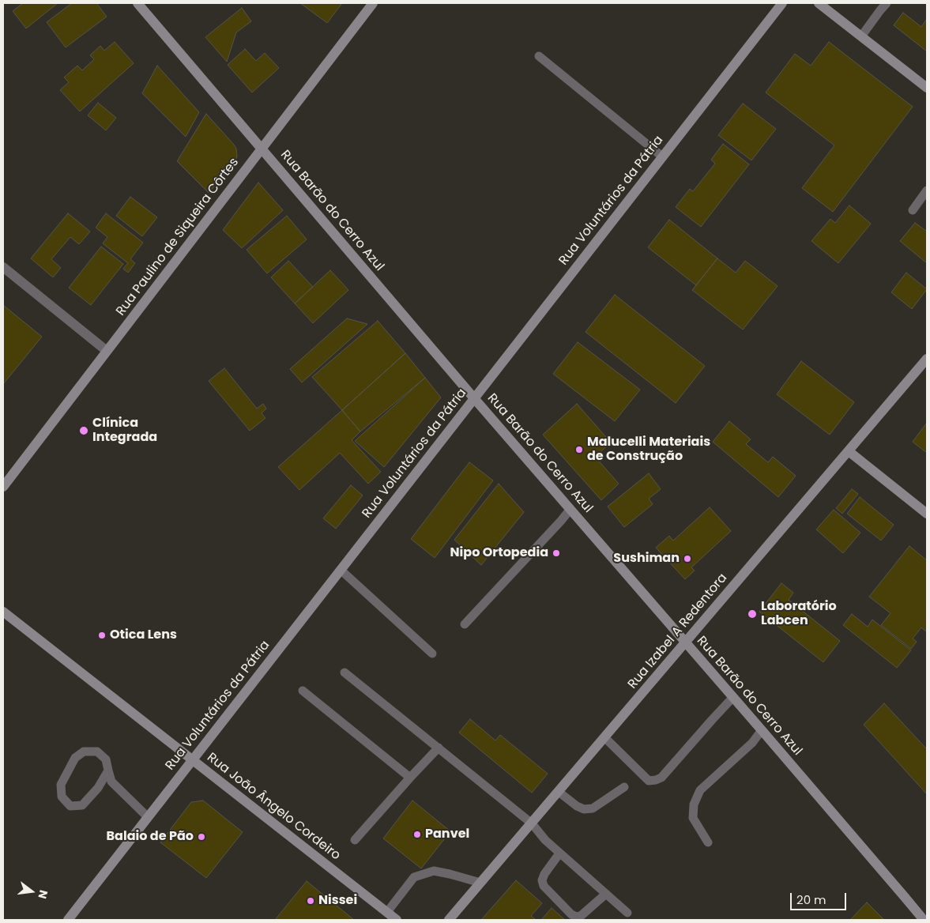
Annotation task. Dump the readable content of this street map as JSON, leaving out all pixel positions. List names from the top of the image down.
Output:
{
  "streets": {
    "main road": [
      "Rua Voluntários da Pátria",
      "Rua Barão do Cerro Azul",
      "Rua Paulino de Siqueira Côrtes",
      "Rua Izabel A Redentora",
      "Rua João Ângelo Cordeiro"
    ]
  },
  "crossings": [
    ["Rua Voluntários da Pátria", "Rua Barão do Cerro Azul"],
    ["Rua Voluntários da Pátria", "Rua João Ângelo Cordeiro"],
    ["Rua Barão do Cerro Azul", "Rua Paulino de Siqueira Côrtes"],
    ["Rua Barão do Cerro Azul", "Rua Izabel A Redentora"]
  ],
  "places": [
    "Clínica Integrada",
    "Malucelli Materiais de Construção",
    "Nipo Ortopedia",
    "Sushiman",
    "Laboratório Labcen",
    "Otica Lens",
    "Panvel",
    "Balaio de Pão",
    "Nissei"
  ],
  "scale_bar": "20 m",
  "north": "right"
}
